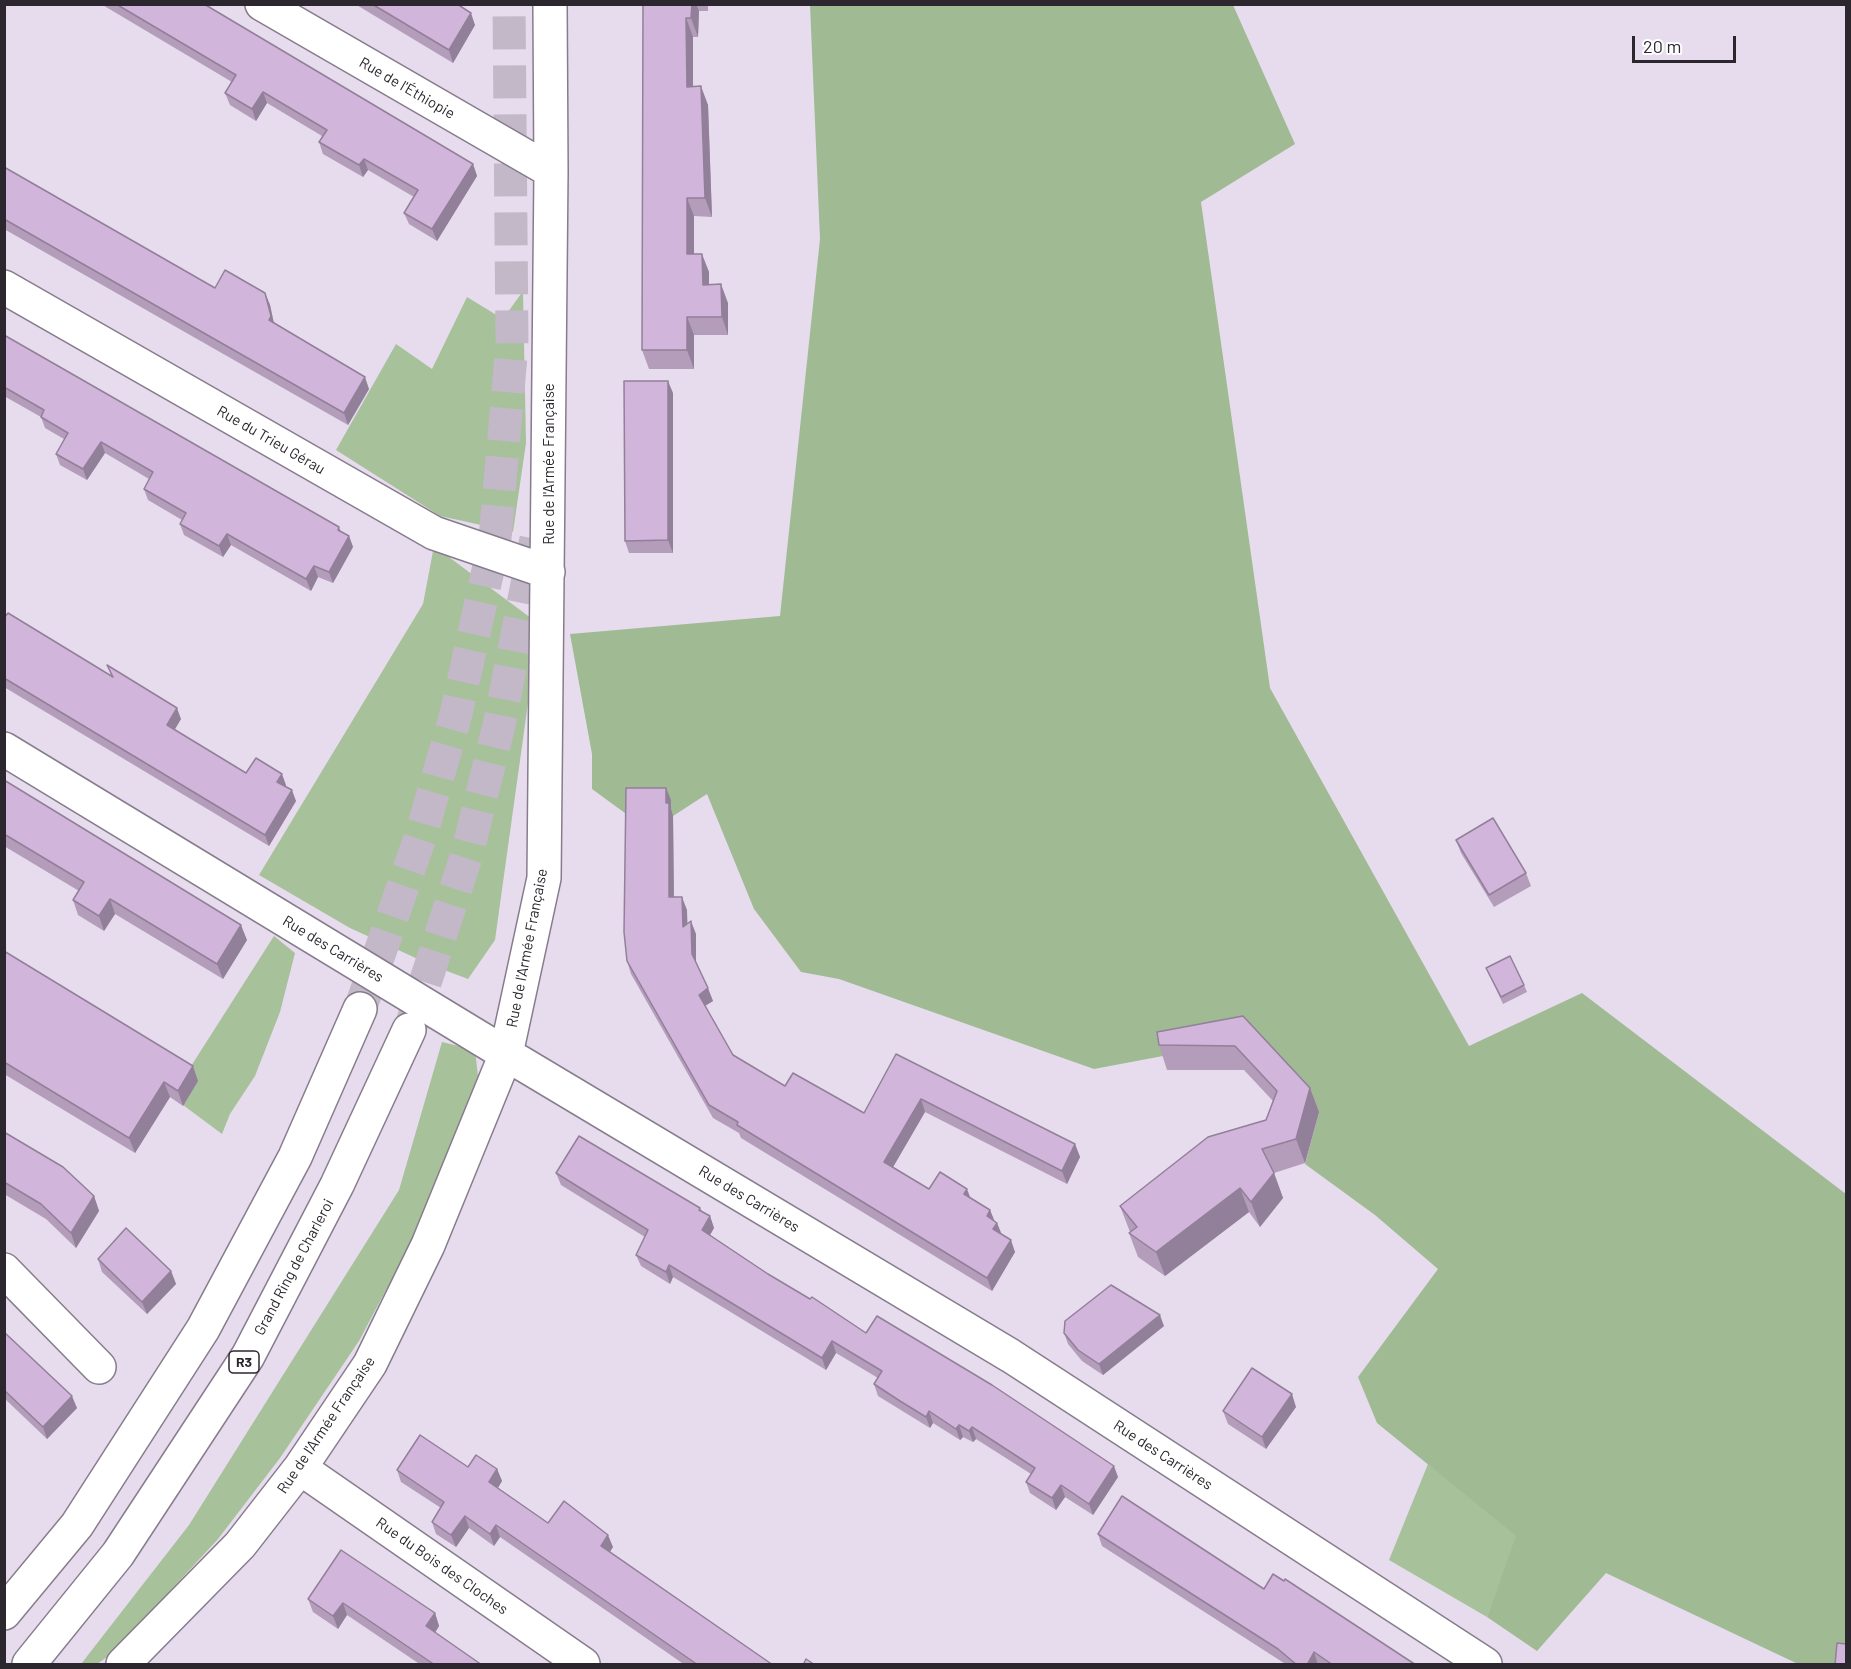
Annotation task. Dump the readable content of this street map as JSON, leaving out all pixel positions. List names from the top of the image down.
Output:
{
  "streets": {
    "main road": [
      "Rue de l'Éthiopie",
      "Rue du Trieu Gérau",
      "Rue de l'Armée Française",
      "Rue des Carrières",
      "Grand Ring de Charleroi",
      "R3",
      "Rue du Bois des Cloches"
    ]
  },
  "crossings": [
    ["Rue de l'Éthiopie", "Rue de l'Armée Française"],
    ["Rue du Trieu Gérau", "Rue de l'Armée Française"],
    ["Rue de l'Armée Française", "Rue des Carrières"],
    ["Rue de l'Armée Française", "Rue du Bois des Cloches"]
  ],
  "scale_bar": "20 m"
}
